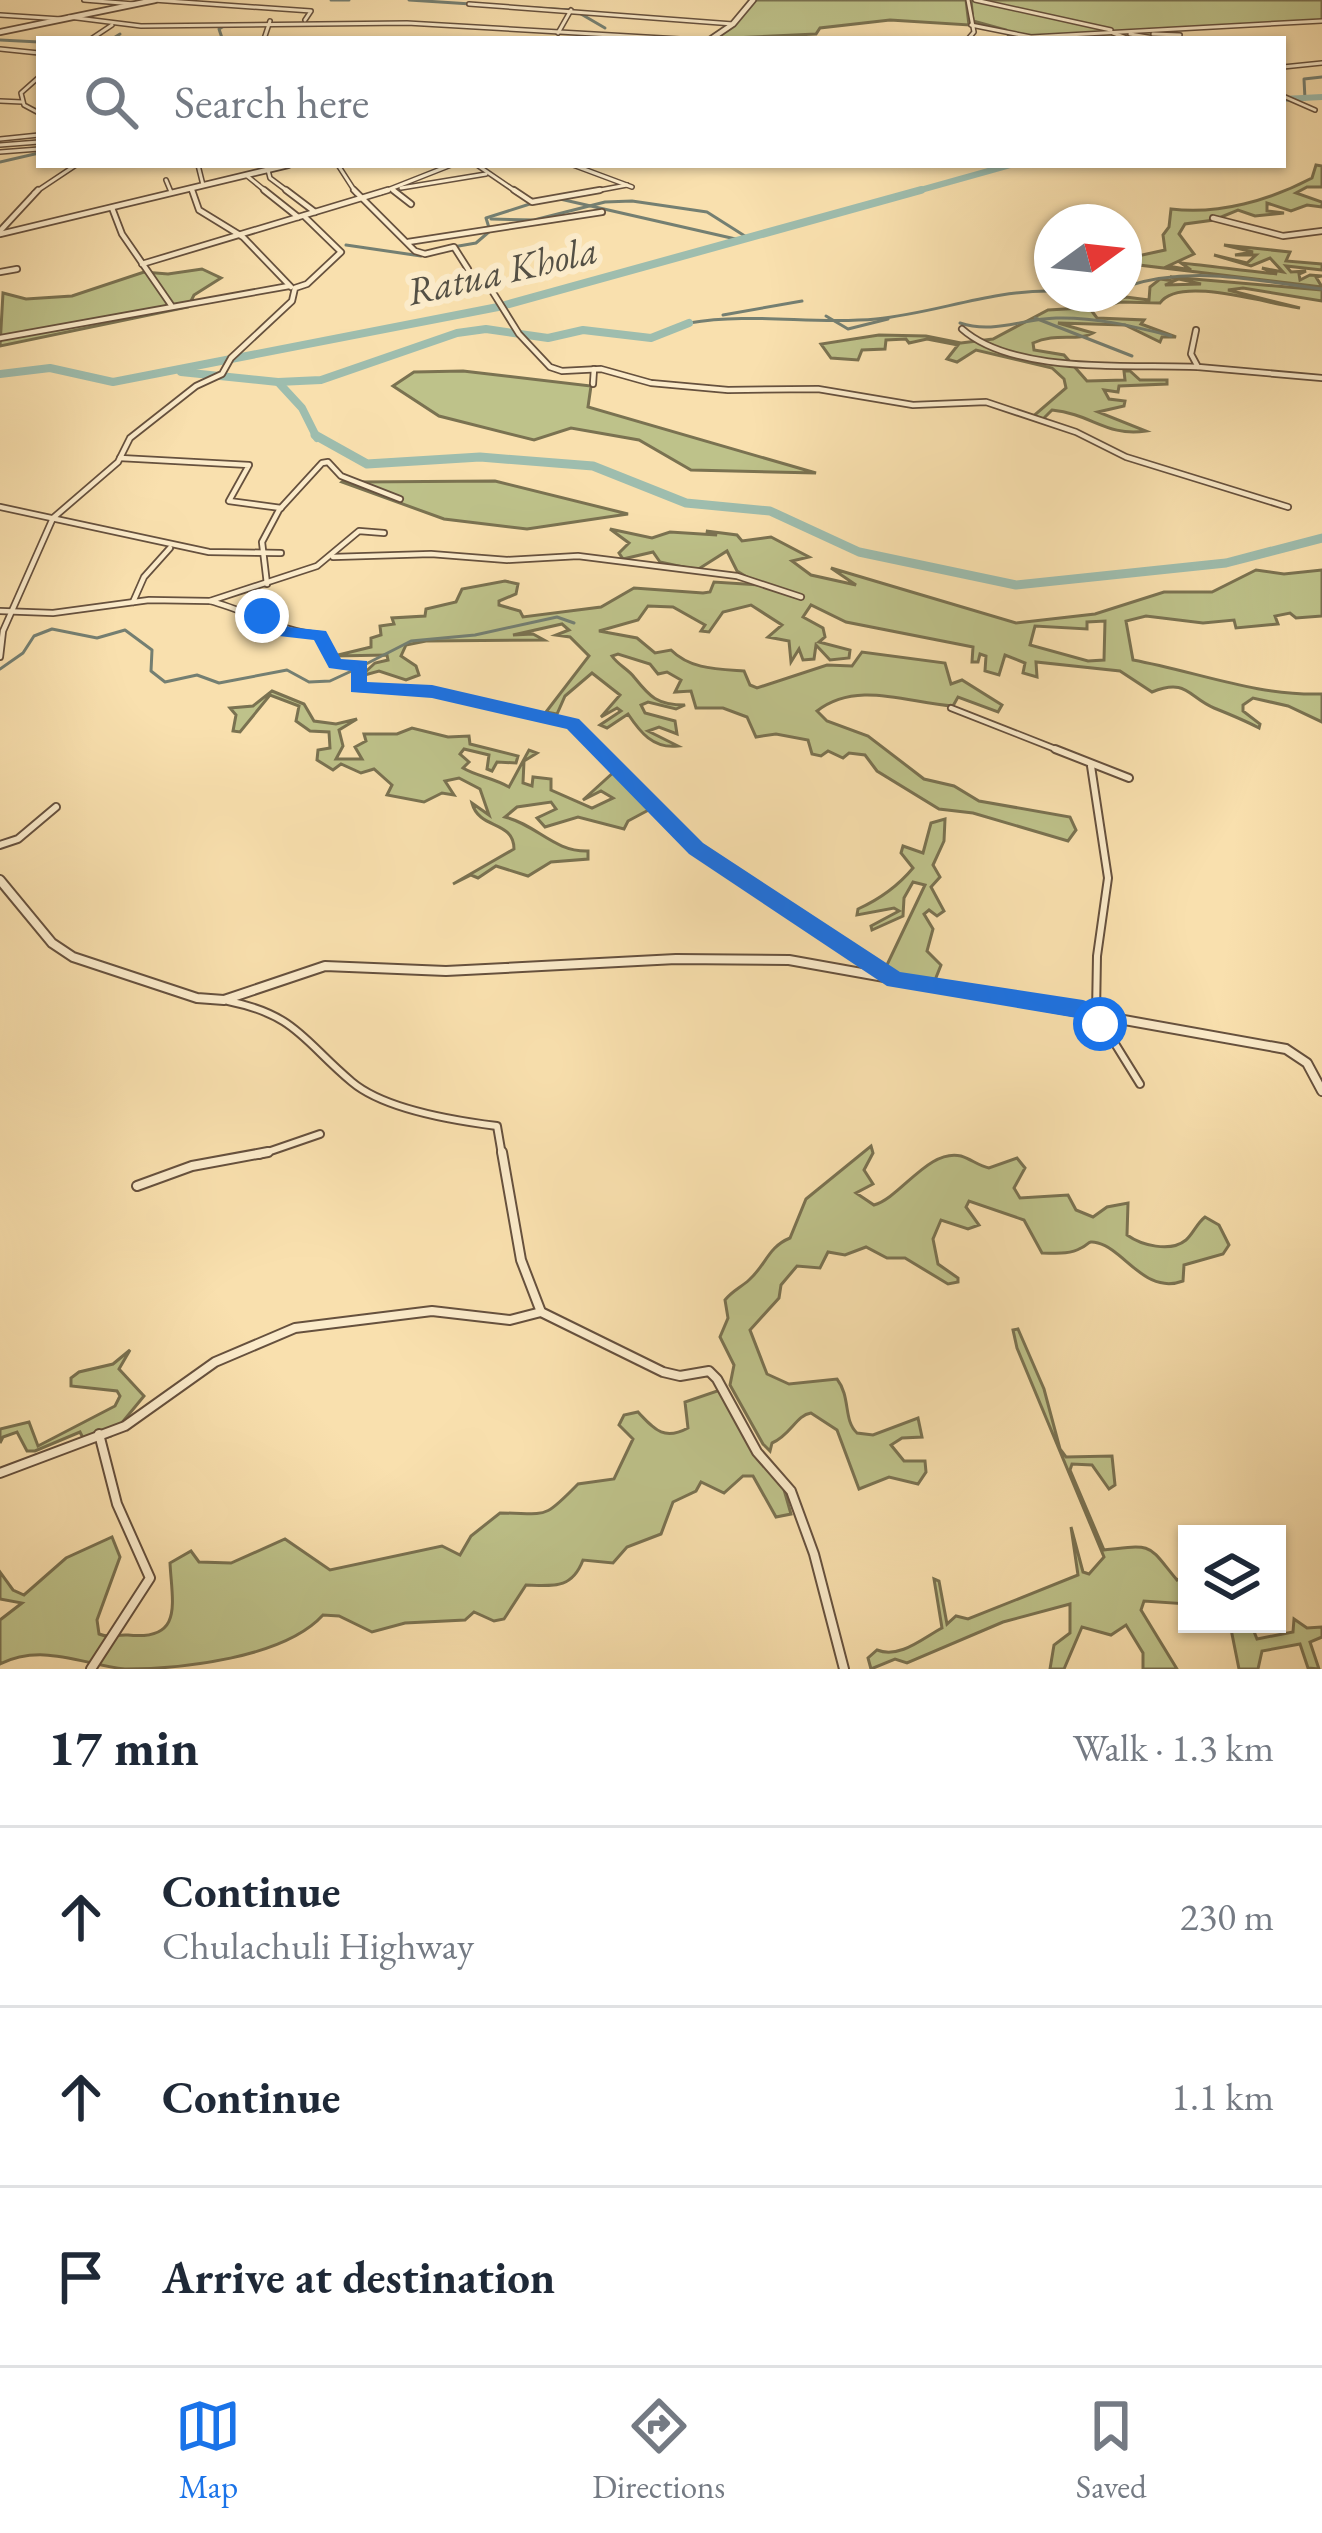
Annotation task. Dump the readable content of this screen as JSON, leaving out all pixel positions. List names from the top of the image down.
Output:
{
  "water": ["Ratua Khola"],
  "north": "right",
  "page": {
    "search": "Search here",
    "heading": ["17 min", "Walk · 1.3 km"],
    "list": [
      ["Continue", "Chulachuli Highway", "230 m"],
      ["Continue", "1.1 km"],
      "Arrive at destination"
    ],
    "nav": ["Map", "Directions", "Saved"]
  }
}
